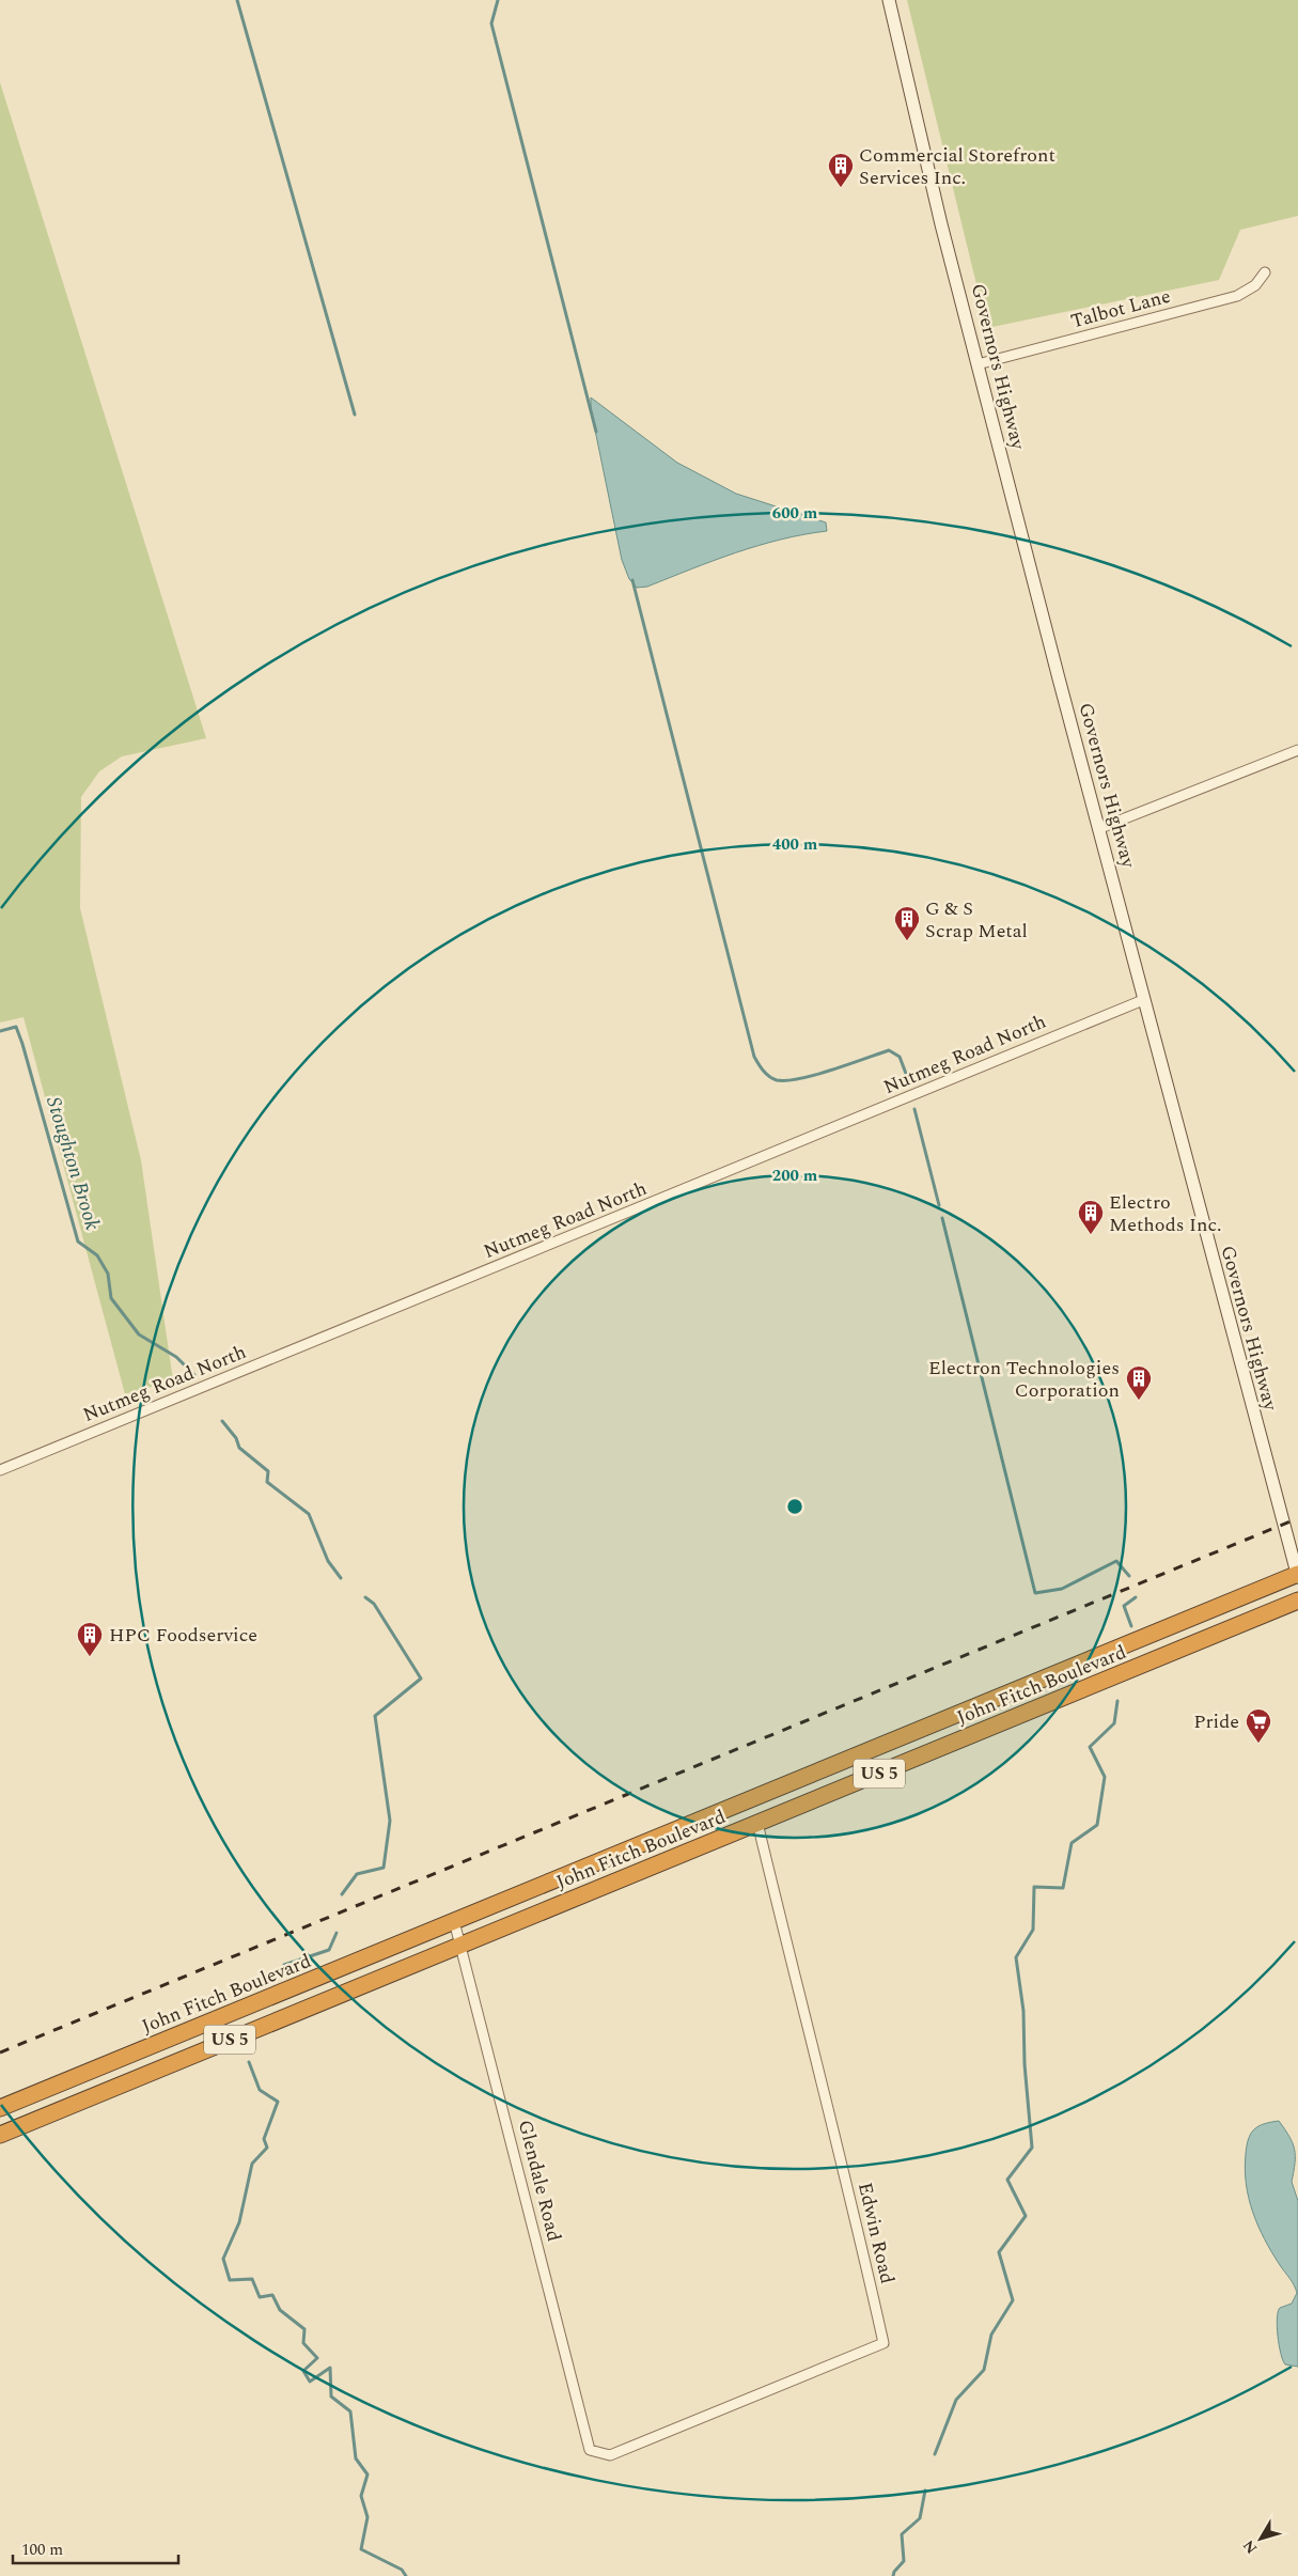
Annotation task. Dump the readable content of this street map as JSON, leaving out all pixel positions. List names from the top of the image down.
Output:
{
  "streets": {
    "highway": ["John Fitch Boulevard", "US 5"],
    "street": [
      "Talbot Lane",
      "Governors Highway",
      "Nutmeg Road North",
      "Glendale Road",
      "Edwin Road"
    ]
  },
  "crossings": [
    ["Talbot Lane", "Governors Highway"],
    ["Governors Highway", "Nutmeg Road North"],
    ["Governors Highway", "John Fitch Boulevard"],
    ["John Fitch Boulevard", "Glendale Road"],
    ["John Fitch Boulevard", "Edwin Road"],
    ["Glendale Road", "Edwin Road"]
  ],
  "water": ["Stoughton Brook"],
  "places": {
    "building": [
      "Commercial Storefront Services Inc.",
      "G & S Scrap Metal",
      "Electro Methods Inc.",
      "Electron Technologies Corporation",
      "HPC Foodservice"
    ],
    "supermarket": ["Pride"]
  },
  "scale_bar": "100 m",
  "north": "bottom left",
  "rings": ["600 m", "400 m", "200 m"]
}
